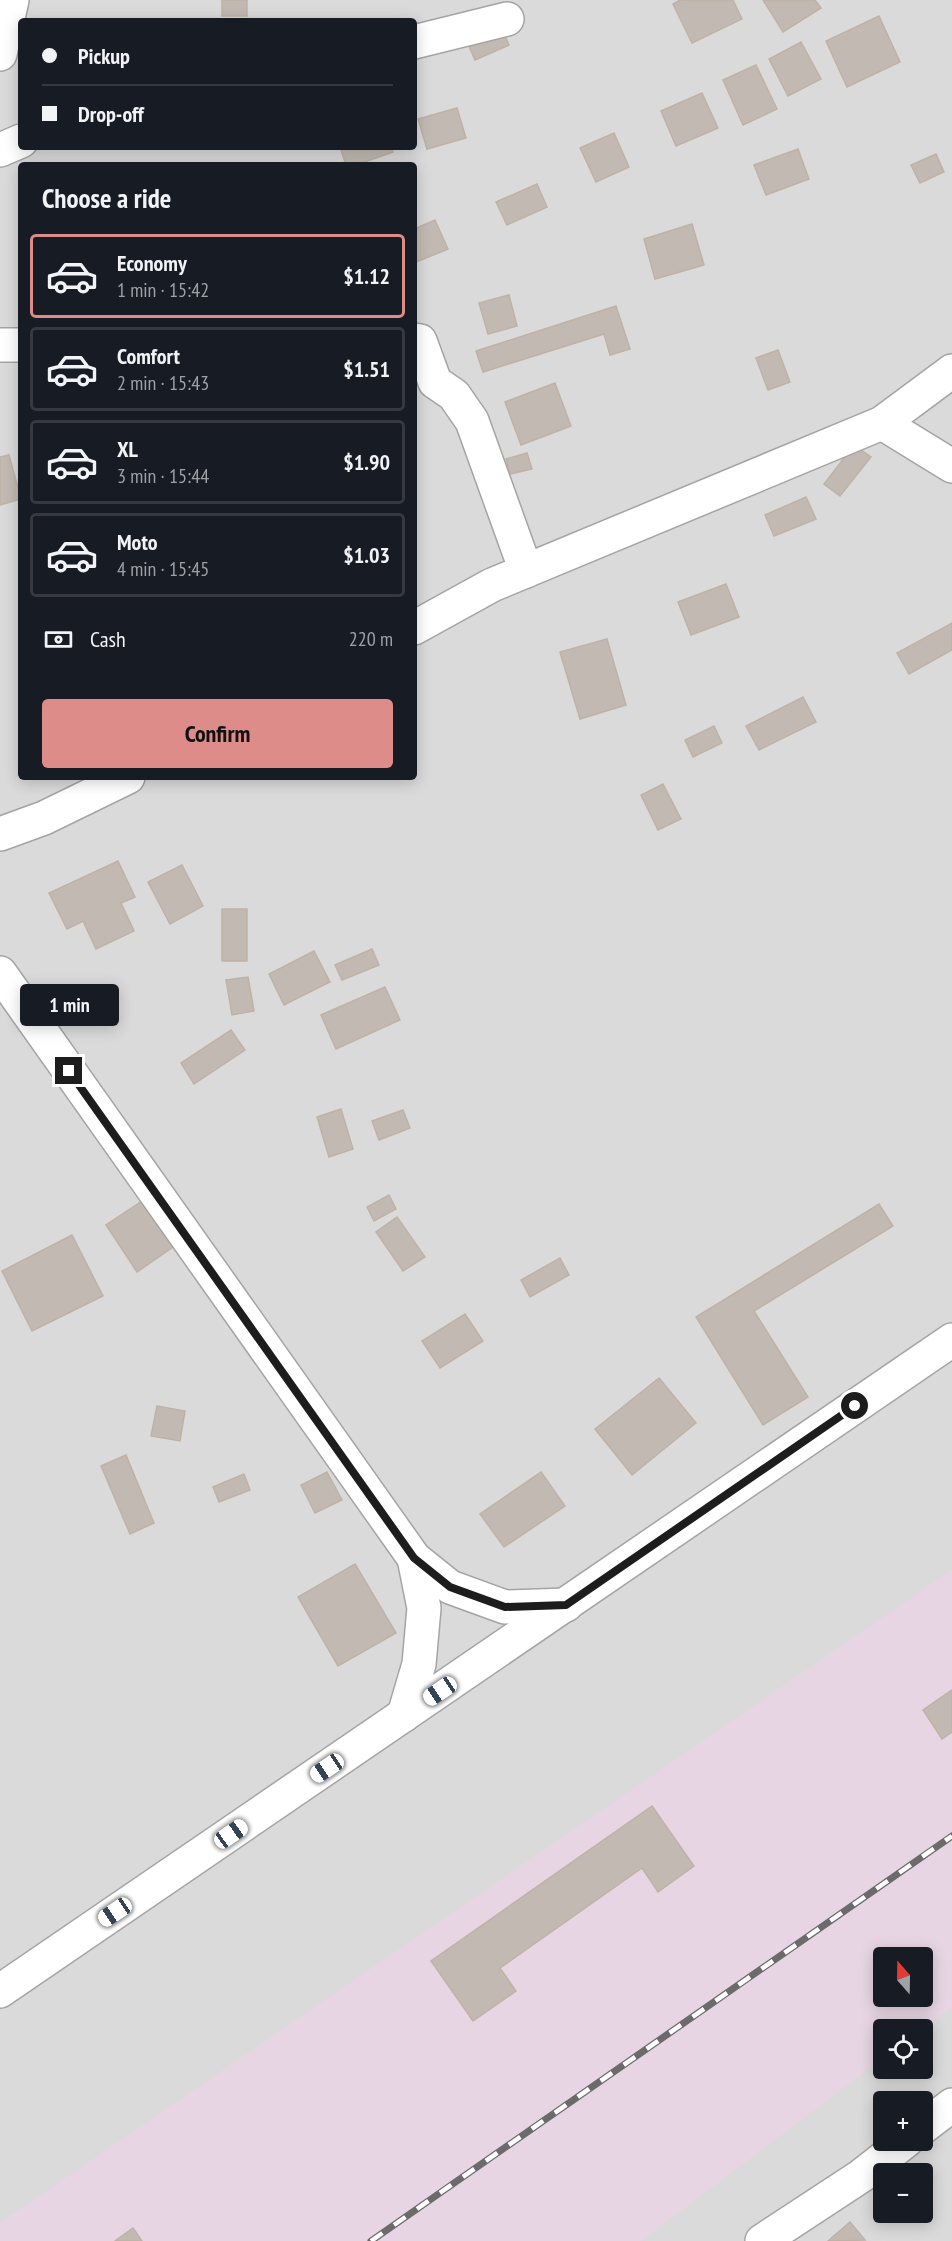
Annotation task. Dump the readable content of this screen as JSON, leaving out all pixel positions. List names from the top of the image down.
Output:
{
  "north": "top",
  "page": {
    "banner": ["Pickup", "Drop-off"],
    "heading": "Choose a ride",
    "list": [
      {
        "name": "Economy",
        "note": "1 min · 15:42",
        "value": "$1.12"
      },
      {
        "name": "Comfort",
        "note": "2 min · 15:43",
        "value": "$1.51"
      },
      {
        "name": "XL",
        "note": "3 min · 15:44",
        "value": "$1.90"
      },
      {
        "name": "Moto",
        "note": "4 min · 15:45",
        "value": "$1.03"
      }
    ],
    "pay": ["Cash", "220 m"],
    "buttons": "Confirm",
    "bubble": "1 min",
    "map_buttons": ["+", "−"]
  }
}
